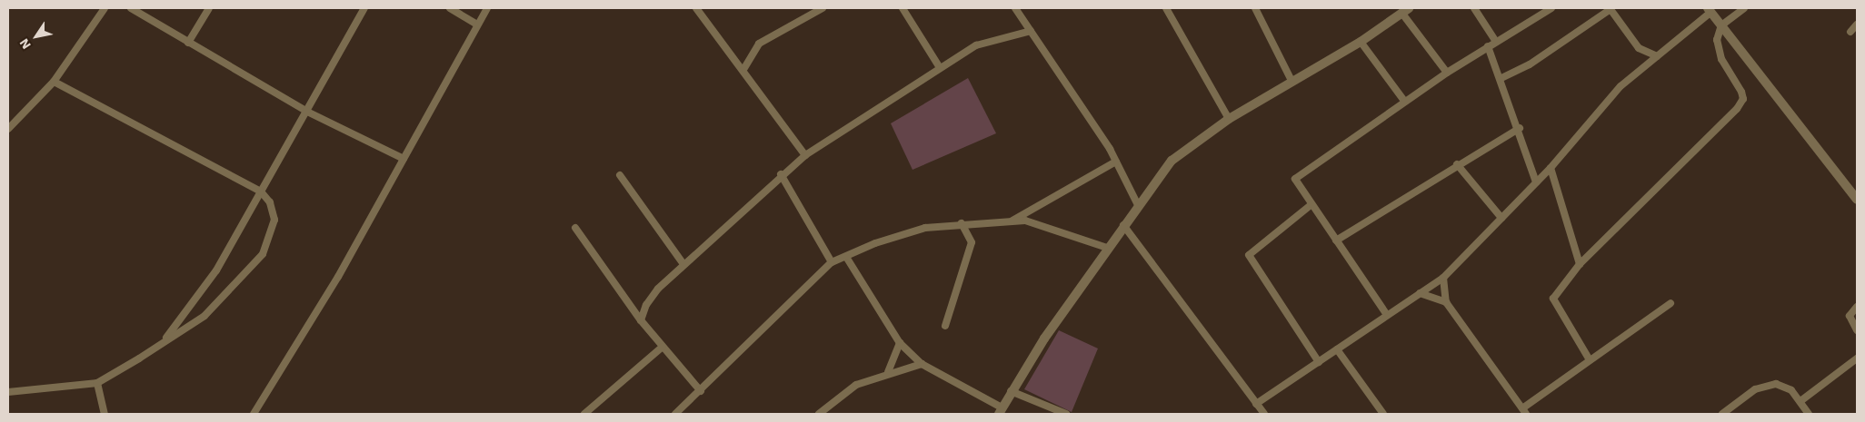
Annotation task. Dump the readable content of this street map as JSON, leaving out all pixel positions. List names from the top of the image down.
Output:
{
  "north": "bottom left"
}
